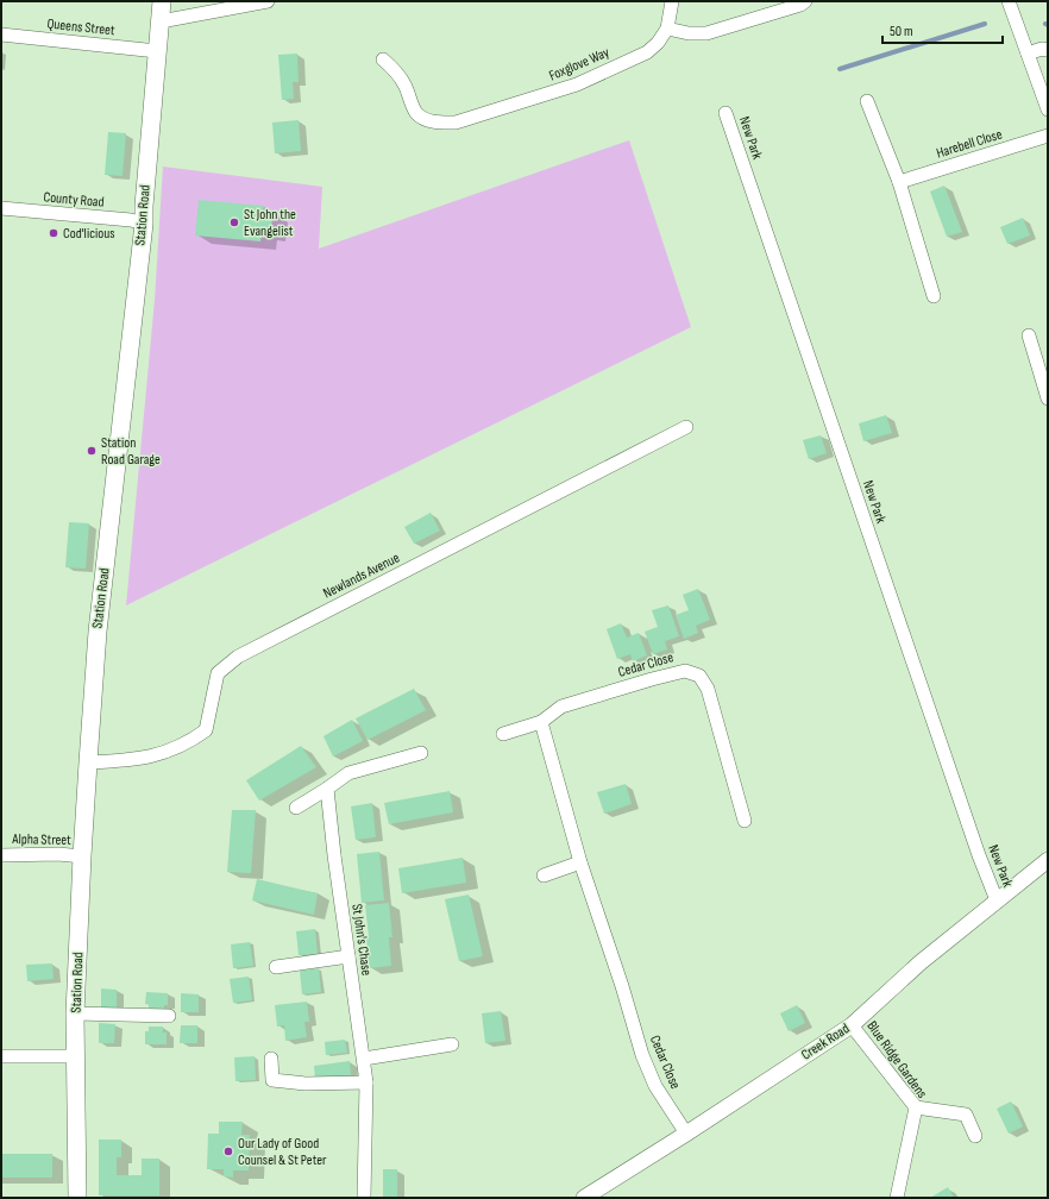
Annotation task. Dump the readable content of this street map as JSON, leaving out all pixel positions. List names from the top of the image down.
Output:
{
  "streets": {
    "main road": ["Station Road"],
    "street": [
      "Queens Street",
      "Foxglove Way",
      "New Park",
      "Harebell Close",
      "County Road",
      "Newlands Avenue",
      "Cedar Close",
      "Alpha Street",
      "St John's Chase",
      "Creek Road",
      "Blue Ridge Gardens"
    ]
  },
  "crossings": [
    ["Queens Street", "Station Road"],
    ["New Park", "Creek Road"],
    ["County Road", "Station Road"],
    ["Station Road", "Newlands Avenue"],
    ["Station Road", "Alpha Street"],
    ["Cedar Close", "Creek Road"],
    ["Creek Road", "Blue Ridge Gardens"]
  ],
  "places": [
    "St John the Evangelist",
    "Cod'licious",
    "Station Road Garage",
    "Our Lady of Good Counsel & St Peter"
  ],
  "scale_bar": "50 m"
}
